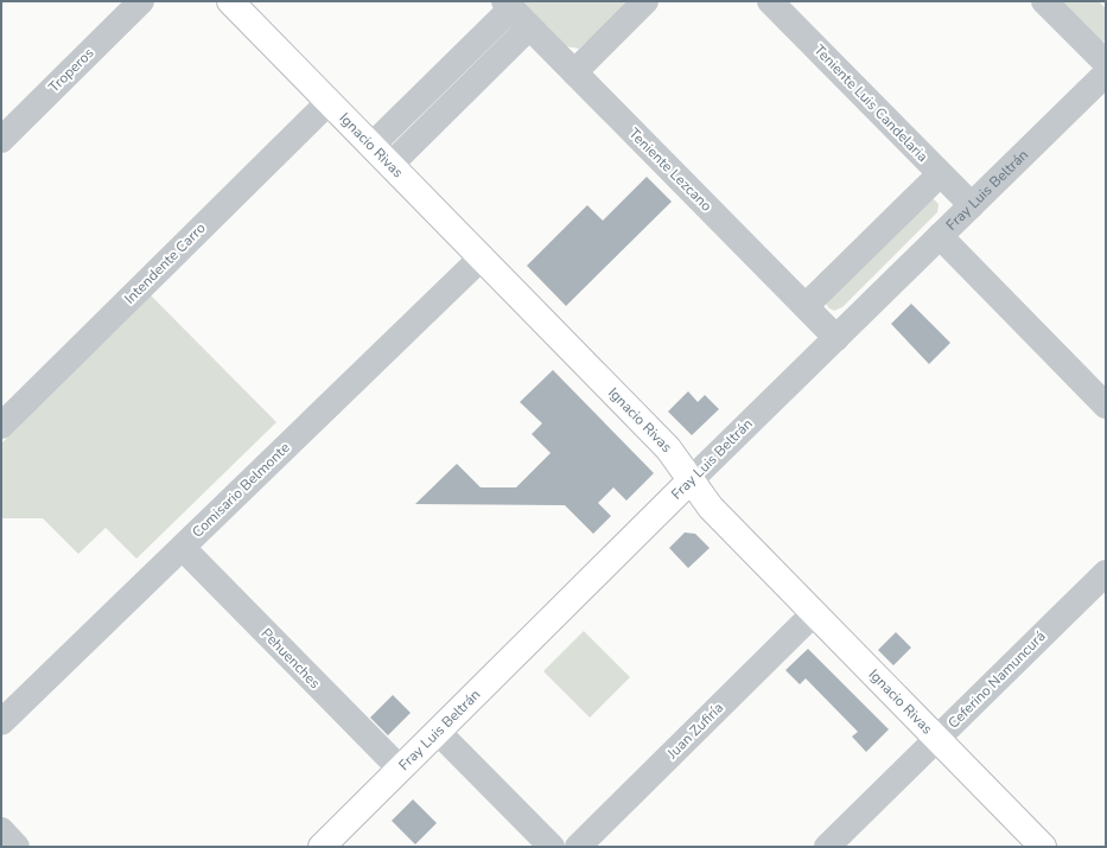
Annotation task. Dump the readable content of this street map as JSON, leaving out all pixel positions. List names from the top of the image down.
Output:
{
  "streets": {
    "main road": ["Ignacio Rivas", "Fray Luis Beltrán"],
    "street": [
      "Troperos",
      "Teniente Luis Candelaria",
      "Teniente Lezcano",
      "Intendente Carro",
      "Comisario Belmonte",
      "Pehuenches",
      "Ceferino Namuncurá",
      "Juan Zufiría"
    ]
  },
  "crossings": [
    ["Teniente Luis Candelaria", "Fray Luis Beltrán"],
    ["Ignacio Rivas", "Fray Luis Beltrán"],
    ["Ignacio Rivas", "Intendente Carro"],
    ["Ignacio Rivas", "Comisario Belmonte"],
    ["Ignacio Rivas", "Ceferino Namuncurá"],
    ["Ignacio Rivas", "Juan Zufiría"],
    ["Teniente Lezcano", "Fray Luis Beltrán"],
    ["Fray Luis Beltrán", "Pehuenches"],
    ["Comisario Belmonte", "Pehuenches"]
  ]
}
